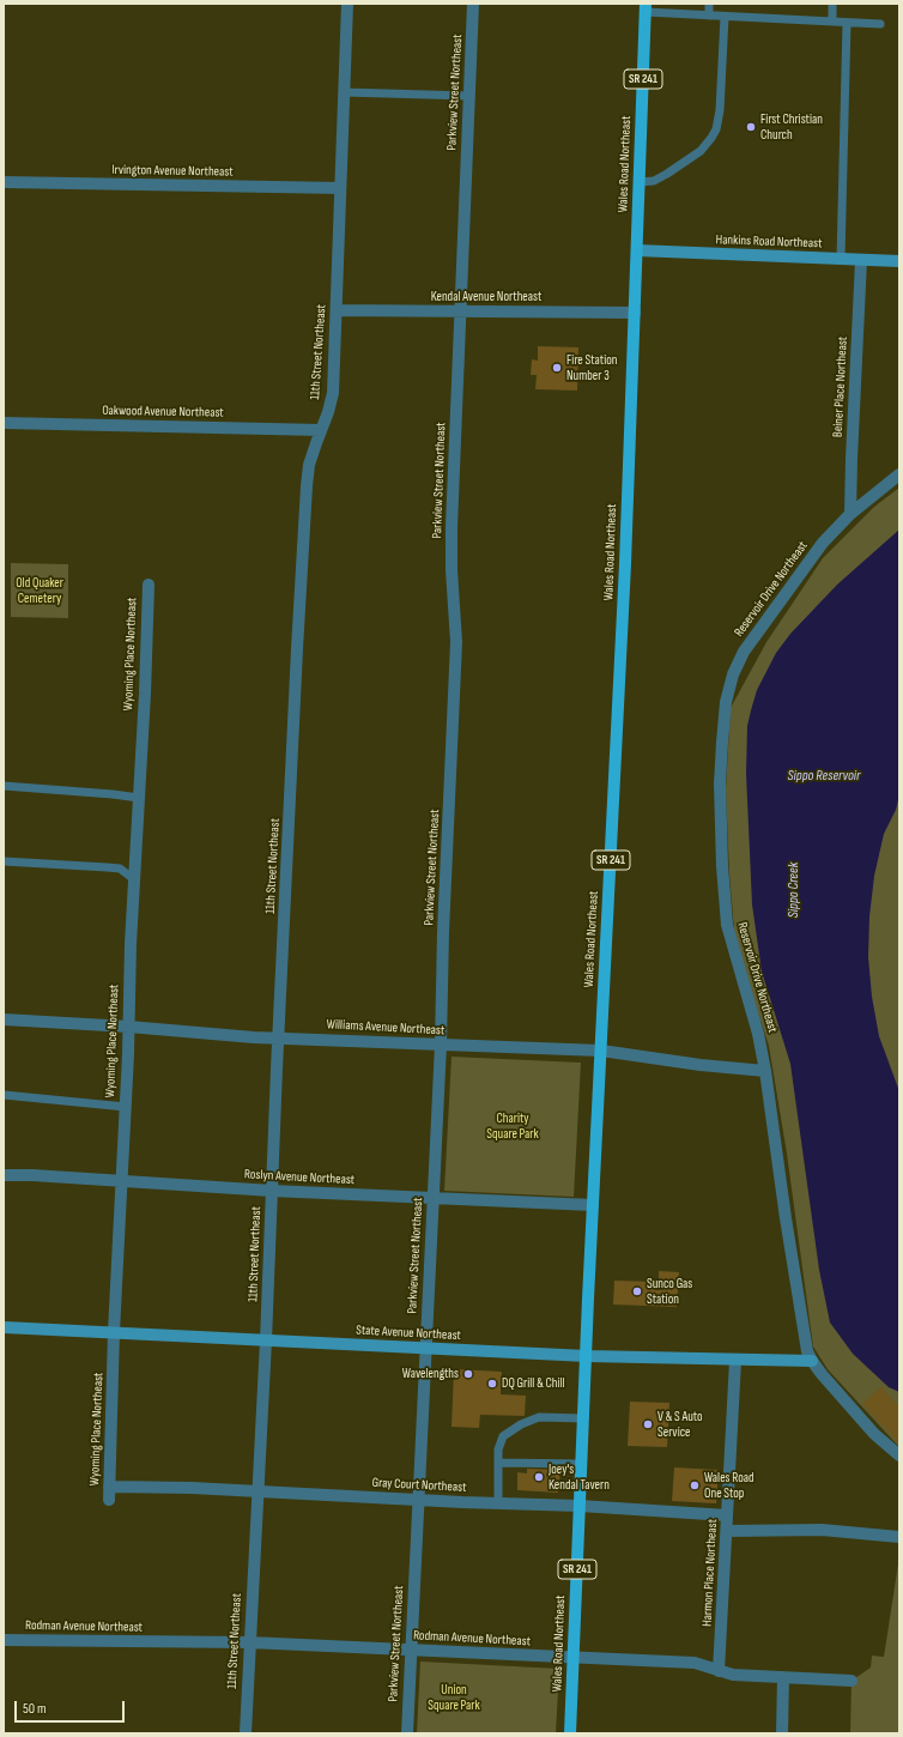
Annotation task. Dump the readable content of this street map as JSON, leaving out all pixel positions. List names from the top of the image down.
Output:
{
  "streets": {
    "main road": ["SR 241", "Wales Road Northeast"],
    "street": [
      "Parkview Street Northeast",
      "Irvington Avenue Northeast",
      "Hankins Road Northeast",
      "Kendal Avenue Northeast",
      "11th Street Northeast",
      "Beiner Place Northeast",
      "Oakwood Avenue Northeast",
      "Reservoir Drive Northeast",
      "Wyoming Place Northeast",
      "Williams Avenue Northeast",
      "Roslyn Avenue Northeast",
      "State Avenue Northeast",
      "Gray Court Northeast",
      "Harmon Place Northeast",
      "Rodman Avenue Northeast"
    ]
  },
  "crossings": [
    ["Parkview Street Northeast", "Kendal Avenue Northeast"],
    ["Parkview Street Northeast", "Williams Avenue Northeast"],
    ["Parkview Street Northeast", "Roslyn Avenue Northeast"],
    ["Parkview Street Northeast", "State Avenue Northeast"],
    ["Parkview Street Northeast", "Gray Court Northeast"],
    ["Parkview Street Northeast", "Rodman Avenue Northeast"],
    ["Wales Road Northeast", "Hankins Road Northeast"],
    ["Wales Road Northeast", "Kendal Avenue Northeast"],
    ["Wales Road Northeast", "Williams Avenue Northeast"],
    ["Wales Road Northeast", "Roslyn Avenue Northeast"],
    ["Wales Road Northeast", "State Avenue Northeast"],
    ["Wales Road Northeast", "Gray Court Northeast"],
    ["Wales Road Northeast", "Rodman Avenue Northeast"],
    ["Irvington Avenue Northeast", "11th Street Northeast"],
    ["Hankins Road Northeast", "Beiner Place Northeast"],
    ["Kendal Avenue Northeast", "11th Street Northeast"],
    ["11th Street Northeast", "Oakwood Avenue Northeast"],
    ["11th Street Northeast", "Williams Avenue Northeast"],
    ["11th Street Northeast", "Roslyn Avenue Northeast"],
    ["11th Street Northeast", "State Avenue Northeast"],
    ["11th Street Northeast", "Gray Court Northeast"],
    ["11th Street Northeast", "Rodman Avenue Northeast"],
    ["Beiner Place Northeast", "Reservoir Drive Northeast"],
    ["Reservoir Drive Northeast", "Williams Avenue Northeast"],
    ["Reservoir Drive Northeast", "State Avenue Northeast"],
    ["Wyoming Place Northeast", "Williams Avenue Northeast"],
    ["Wyoming Place Northeast", "Roslyn Avenue Northeast"],
    ["Wyoming Place Northeast", "State Avenue Northeast"],
    ["Wyoming Place Northeast", "Gray Court Northeast"],
    ["State Avenue Northeast", "Harmon Place Northeast"],
    ["Gray Court Northeast", "Harmon Place Northeast"],
    ["Harmon Place Northeast", "Rodman Avenue Northeast"]
  ],
  "water": ["Sippo Reservoir", "Sippo Creek"],
  "parks": ["Old Quaker Cemetery", "Charity Square Park", "Union Square Park"],
  "places": [
    "First Christian Church",
    "Fire Station Number 3",
    "Sunco Gas Station",
    "Wavelengths",
    "DQ Grill & Chill",
    "V & S Auto Service",
    "Joey's Kendal Tavern",
    "Wales Road One Stop"
  ],
  "scale_bar": "50 m"
}
